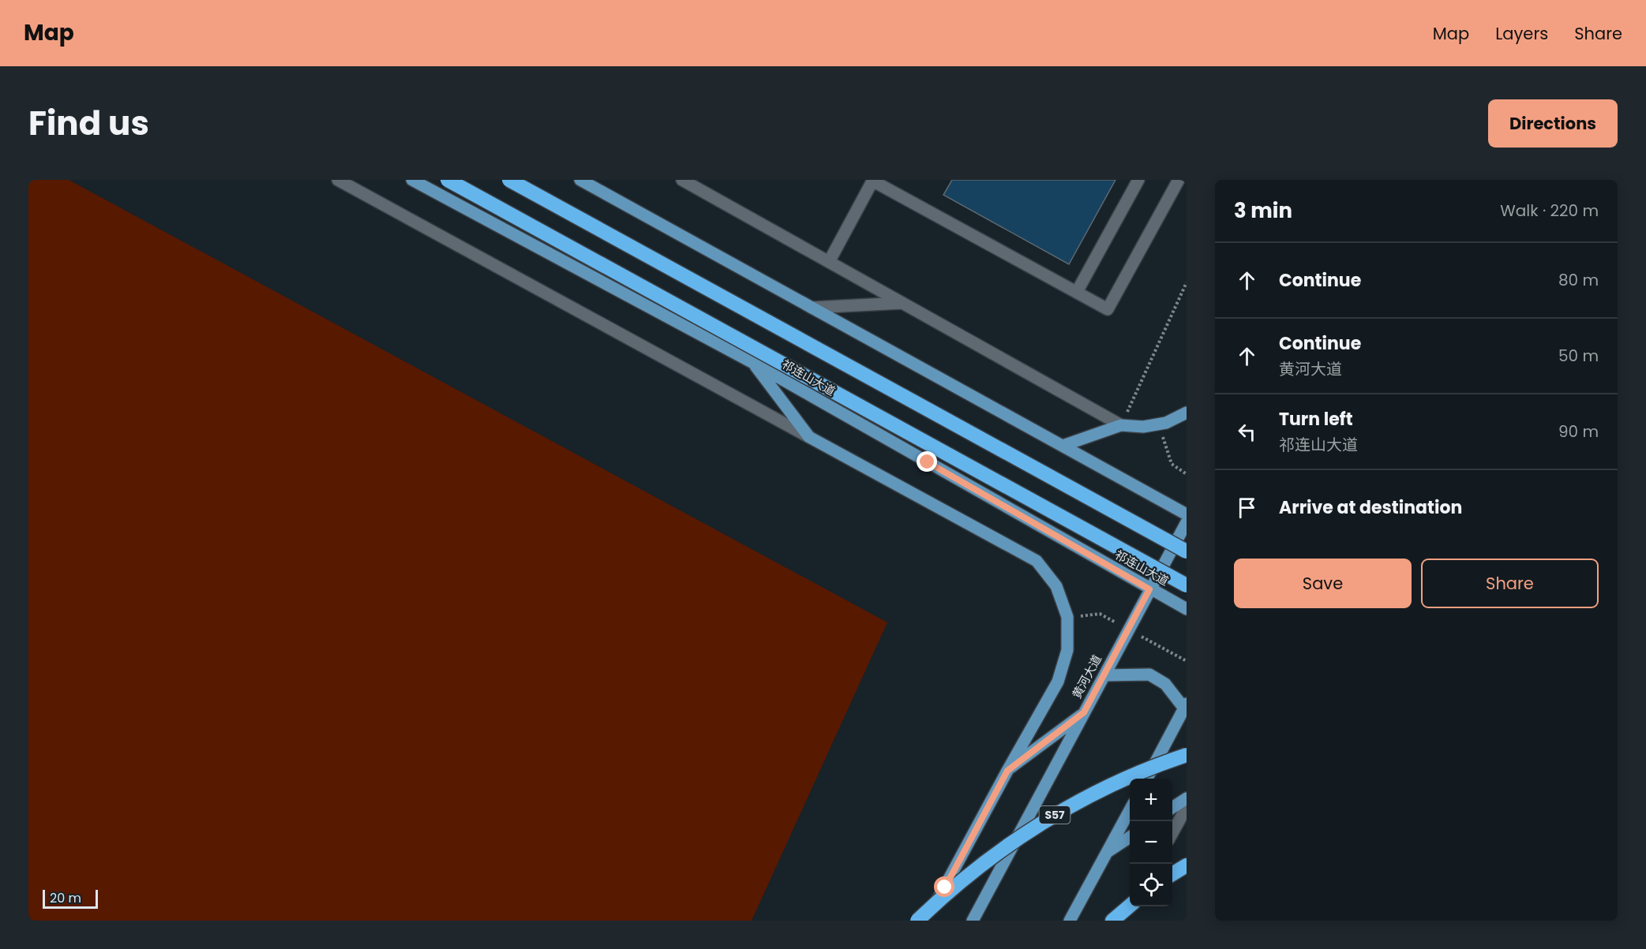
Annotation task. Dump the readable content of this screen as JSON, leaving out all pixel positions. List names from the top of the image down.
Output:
{
  "streets": {
    "highway": ["S57"],
    "main road": ["祁连山大道", "黄河大道"]
  },
  "crossings": [
    ["祁连山大道", "黄河大道"]
  ],
  "scale_bar": "20 m",
  "page": {
    "header": "Map",
    "nav": ["Map", "Layers", "Share"],
    "title": "Find us",
    "buttons": [
      "Directions",
      ["Save", "Share"]
    ],
    "heading": ["3 min", "Walk · 220 m"],
    "list": [
      ["Continue", "80 m"],
      ["Continue", "黄河大道", "50 m"],
      ["Turn left", "祁连山大道", "90 m"],
      "Arrive at destination"
    ],
    "map_buttons": ["+", "−"],
    "scale": "20 m"
  }
}
